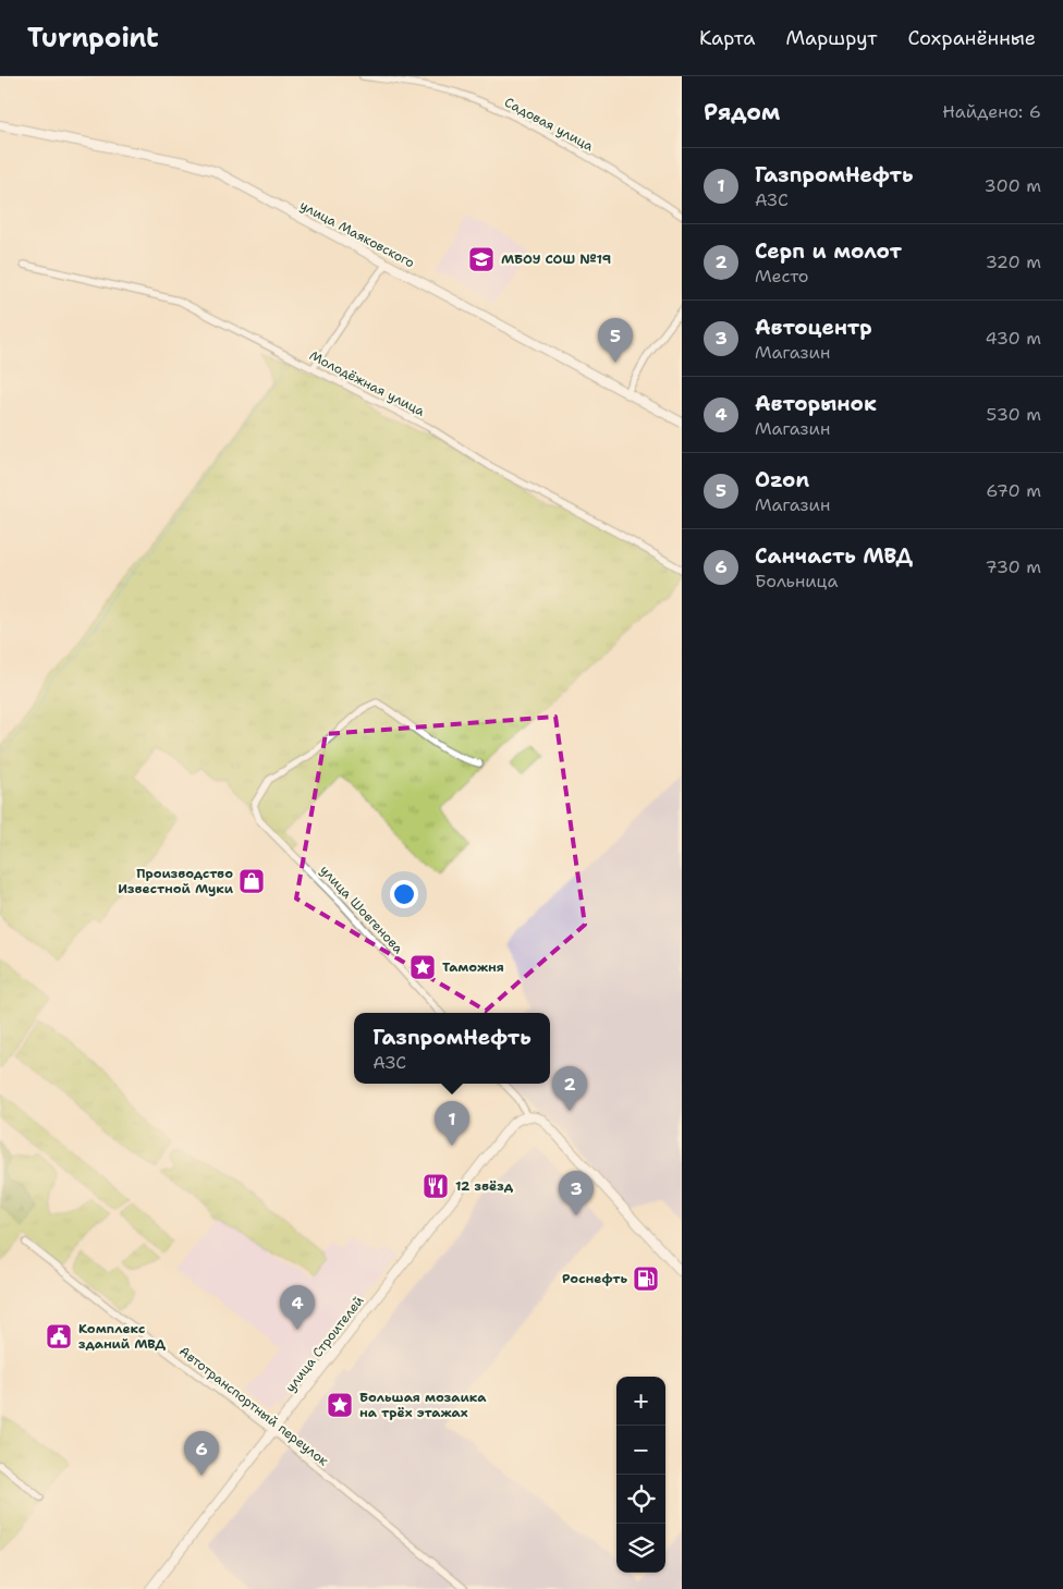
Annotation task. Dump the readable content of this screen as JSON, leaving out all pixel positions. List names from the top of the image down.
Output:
{
  "streets": {
    "street": [
      "Садовая улица",
      "улица Маяковского",
      "Молодёжная улица",
      "улица Шовгенова",
      "улица Строителей",
      "Автотранспортный переулок"
    ]
  },
  "crossings": [
    ["улица Строителей", "Автотранспортный переулок"]
  ],
  "places": {
    "school or university": ["МБОУ СОШ №19"],
    "shop": ["Производство Известной Муки"],
    "place": ["Таможня", "Большая мозаика на трёх этажах"],
    "restaurant": ["12 звёзд"],
    "fuel station": ["Роснефть"],
    "public building": ["Комплекс зданий МВД"]
  },
  "page": {
    "header": "Turnpoint",
    "nav": ["Карта", "Маршрут", "Сохранённые"],
    "heading": ["Рядом", "Найдено: 6"],
    "list": [
      {
        "mark": "1",
        "name": "ГазпромНефть",
        "note": "АЗС",
        "value": "300 m"
      },
      {
        "mark": "2",
        "name": "Серп и молот",
        "note": "Место",
        "value": "320 m"
      },
      {
        "mark": "3",
        "name": "Автоцентр",
        "note": "Магазин",
        "value": "430 m"
      },
      {
        "mark": "4",
        "name": "Авторынок",
        "note": "Магазин",
        "value": "530 m"
      },
      {
        "mark": "5",
        "name": "Ozon",
        "note": "Магазин",
        "value": "670 m"
      },
      {
        "mark": "6",
        "name": "Санчасть МВД",
        "note": "Больница",
        "value": "730 m"
      }
    ],
    "pins": [
      "5",
      "2",
      "1",
      "3",
      "4",
      "6"
    ],
    "popup": ["ГазпромНефть", "АЗС"],
    "map_buttons": ["+", "−"]
  }
}
